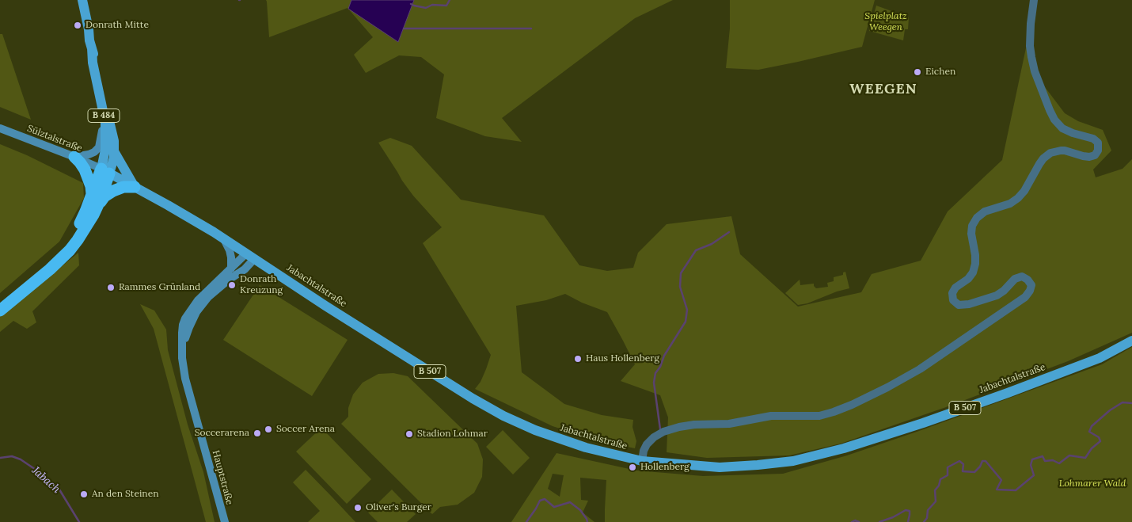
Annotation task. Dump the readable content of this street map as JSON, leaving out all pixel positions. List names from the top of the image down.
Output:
{
  "streets": {
    "main road": [
      "B 484",
      "Sülztalstraße",
      "Jabachtalstraße",
      "B 507",
      "Hauptstraße"
    ]
  },
  "crossings": [
    ["B 484", "Sülztalstraße"],
    ["B 484", "Jabachtalstraße"],
    ["Sülztalstraße", "Jabachtalstraße"]
  ],
  "districts": ["WEEGEN"],
  "water": ["Jabach"],
  "parks": ["Spielplatz Weegen", "Lohmarer Wald"],
  "places": [
    "Donrath Mitte",
    "Eichen",
    "Donrath Kreuzung",
    "Rammes Grünland",
    "Haus Hollenberg",
    "Soccer Arena",
    "Soccerarena",
    "Stadion Lohmar",
    "Hollenberg",
    "An den Steinen",
    "Oliver's Burger"
  ]
}
